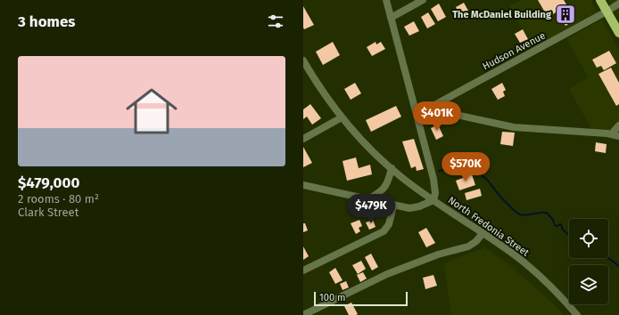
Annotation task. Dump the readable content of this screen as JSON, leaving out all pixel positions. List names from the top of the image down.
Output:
{
  "streets": {
    "street": ["Hudson Avenue", "North Fredonia Street"]
  },
  "places": {
    "building": ["The McDaniel Building"]
  },
  "scale_bar": "100 m",
  "page": {
    "heading": "3 homes",
    "list": [
      {
        "name": "$479,000",
        "note": "2 rooms · 80 m² · Clark Street"
      }
    ],
    "price": ["$401K", "$570K", "$479K"],
    "scale": "100 m"
  }
}
